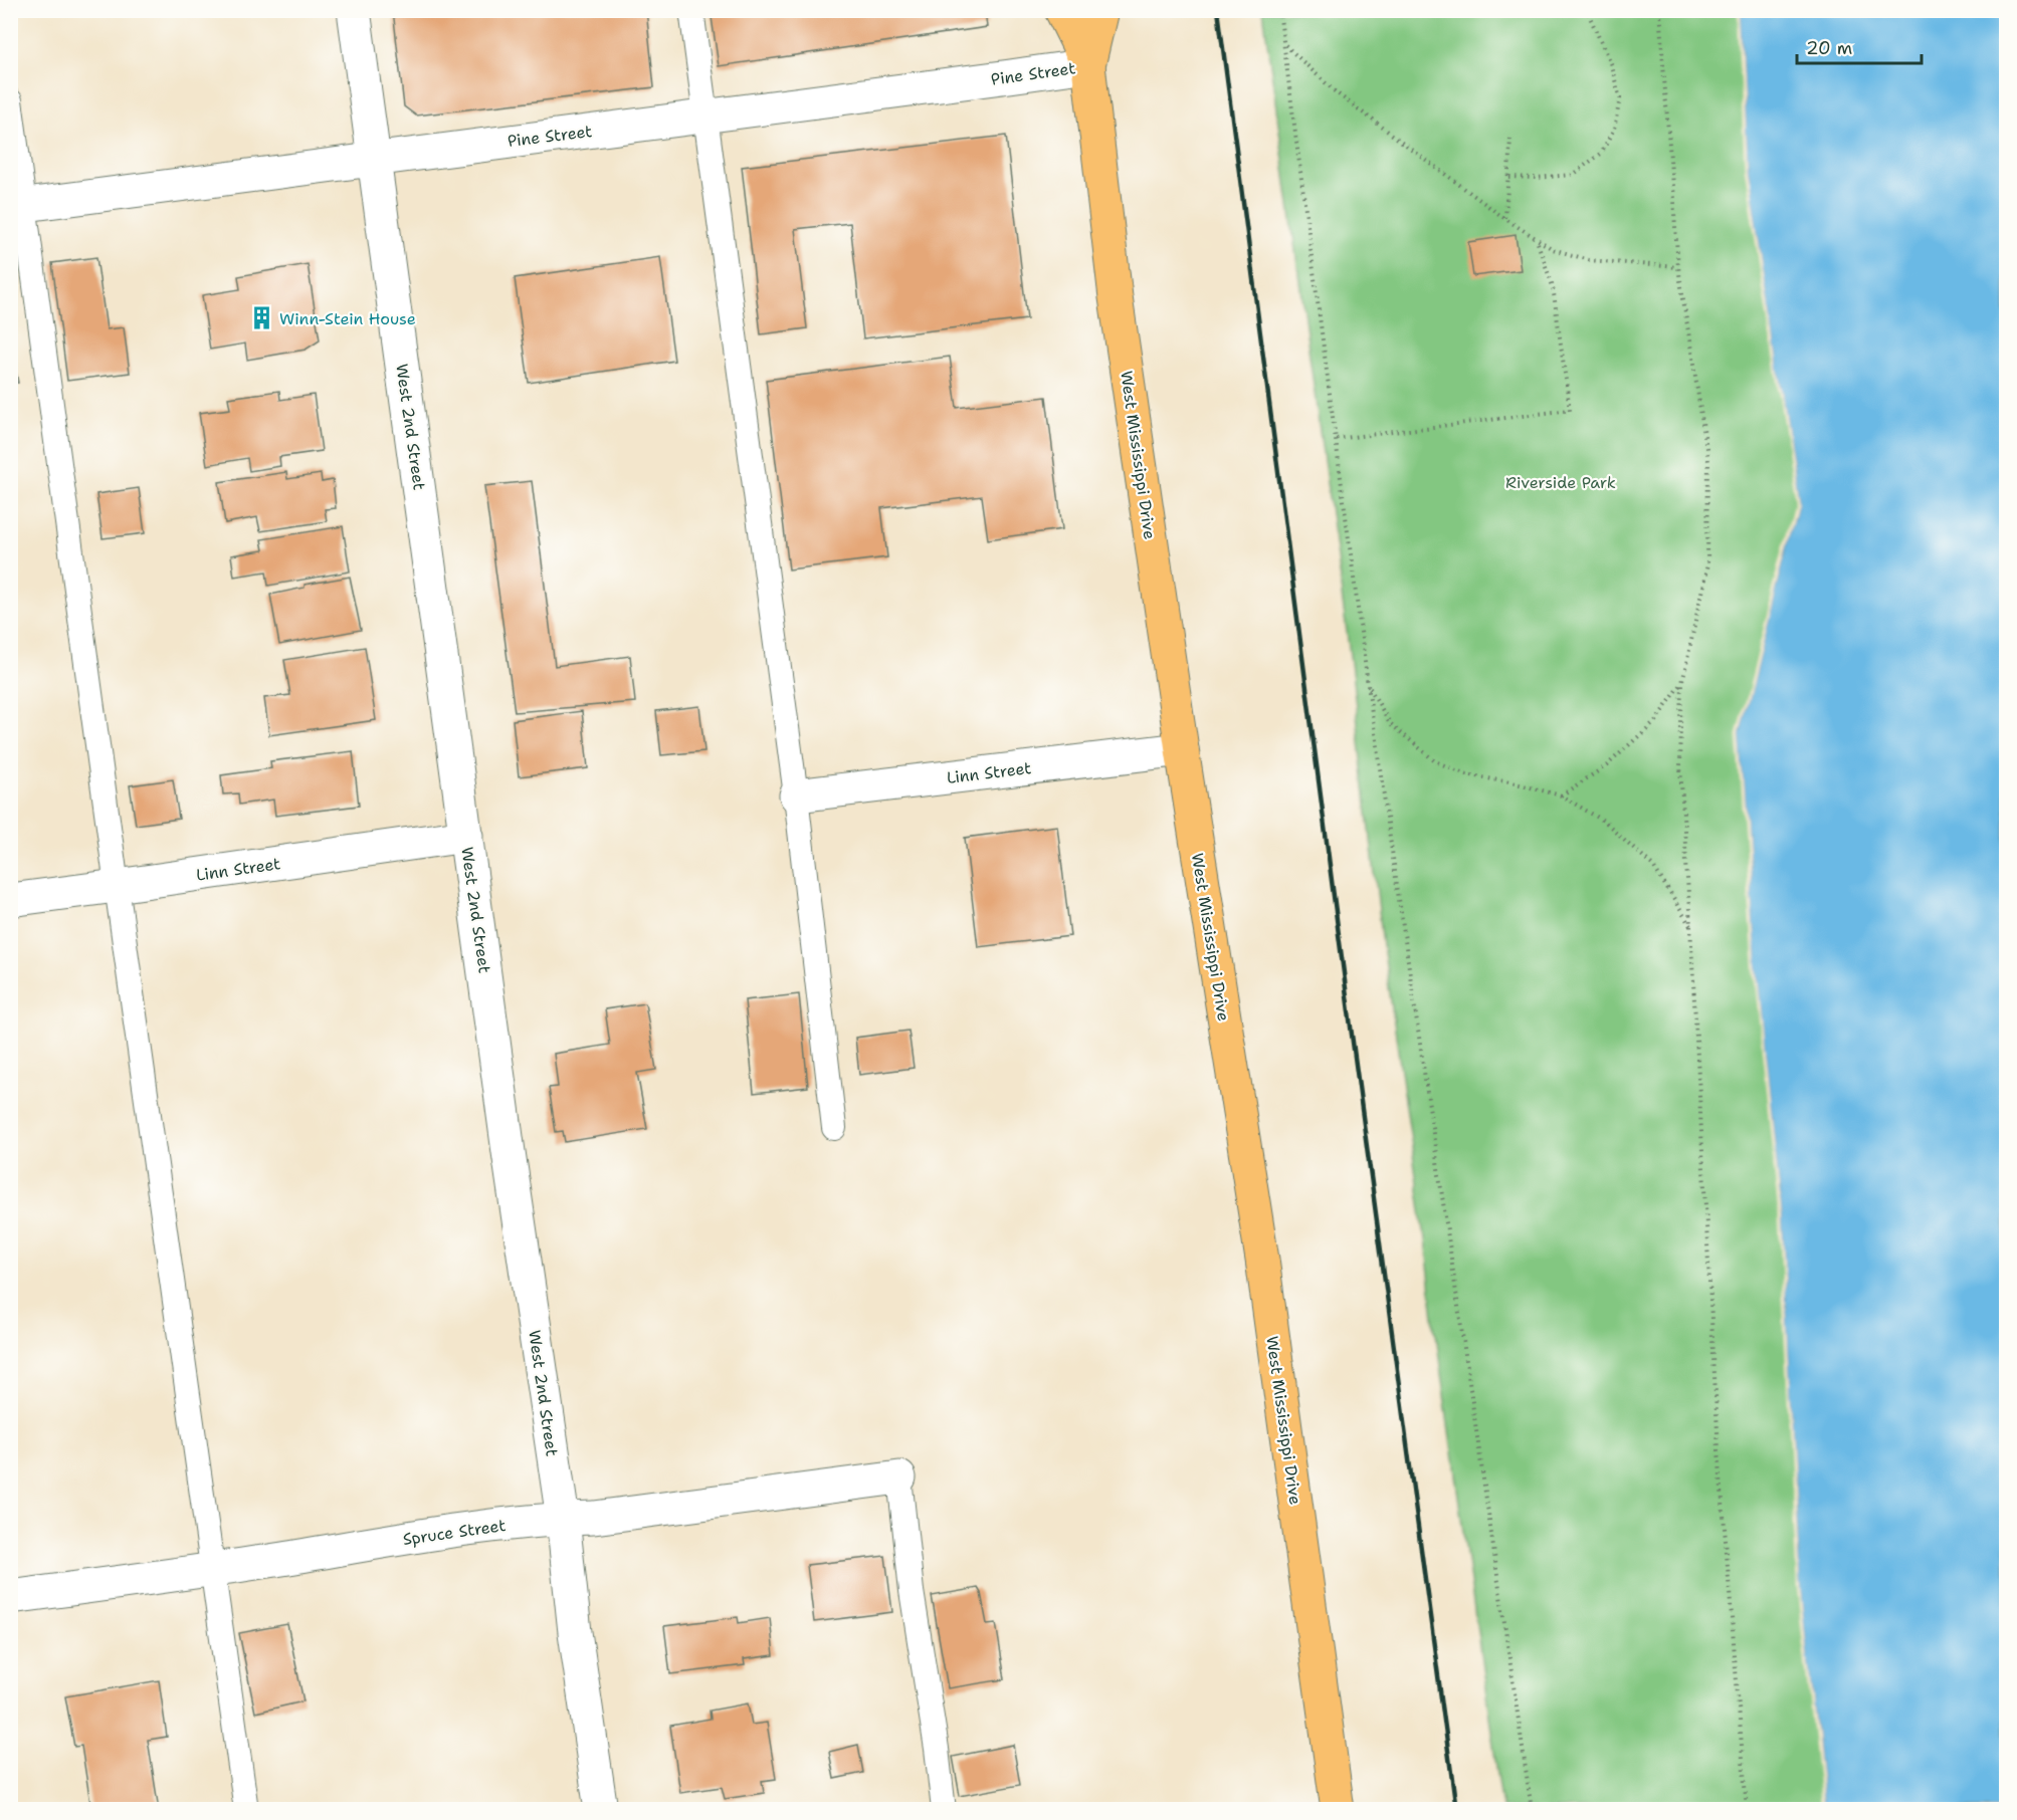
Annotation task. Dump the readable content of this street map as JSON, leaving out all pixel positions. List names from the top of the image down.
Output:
{
  "streets": {
    "main road": ["West Mississippi Drive"],
    "street": [
      "Pine Street",
      "West 2nd Street",
      "Linn Street",
      "Spruce Street"
    ]
  },
  "crossings": [
    ["Pine Street", "West 2nd Street"],
    ["Pine Street", "West Mississippi Drive"],
    ["West 2nd Street", "Linn Street"],
    ["West 2nd Street", "Spruce Street"],
    ["West Mississippi Drive", "Linn Street"]
  ],
  "parks": ["Riverside Park"],
  "places": {
    "building": ["Winn-Stein House"]
  },
  "scale_bar": "20 m"
}
